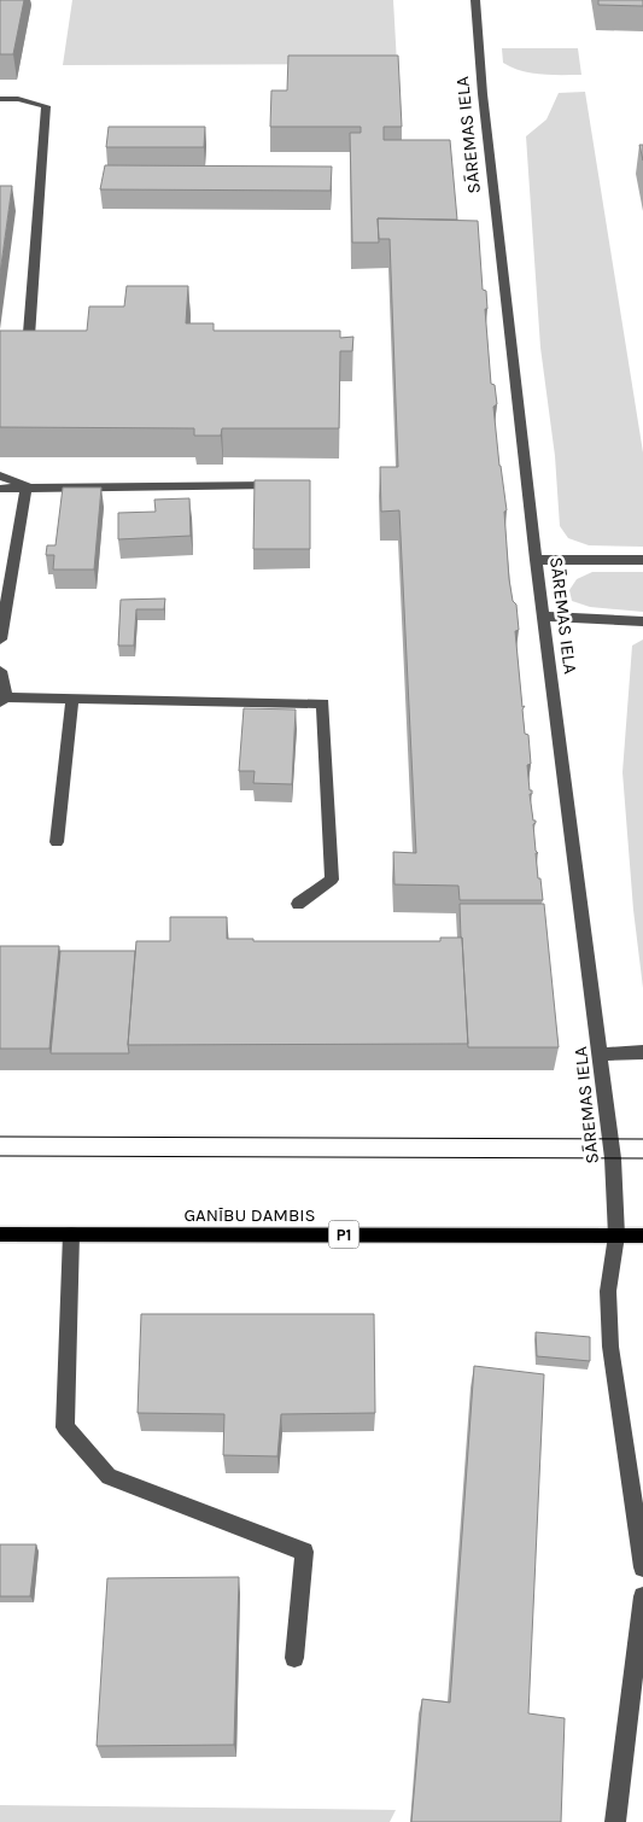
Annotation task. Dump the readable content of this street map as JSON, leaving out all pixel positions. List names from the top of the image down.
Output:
{
  "streets": {
    "main road": ["GANĪBU DAMBIS", "P1"],
    "street": ["SĀREMAS IELA"]
  },
  "crossings": [
    ["SĀREMAS IELA", "GANĪBU DAMBIS"]
  ]
}
